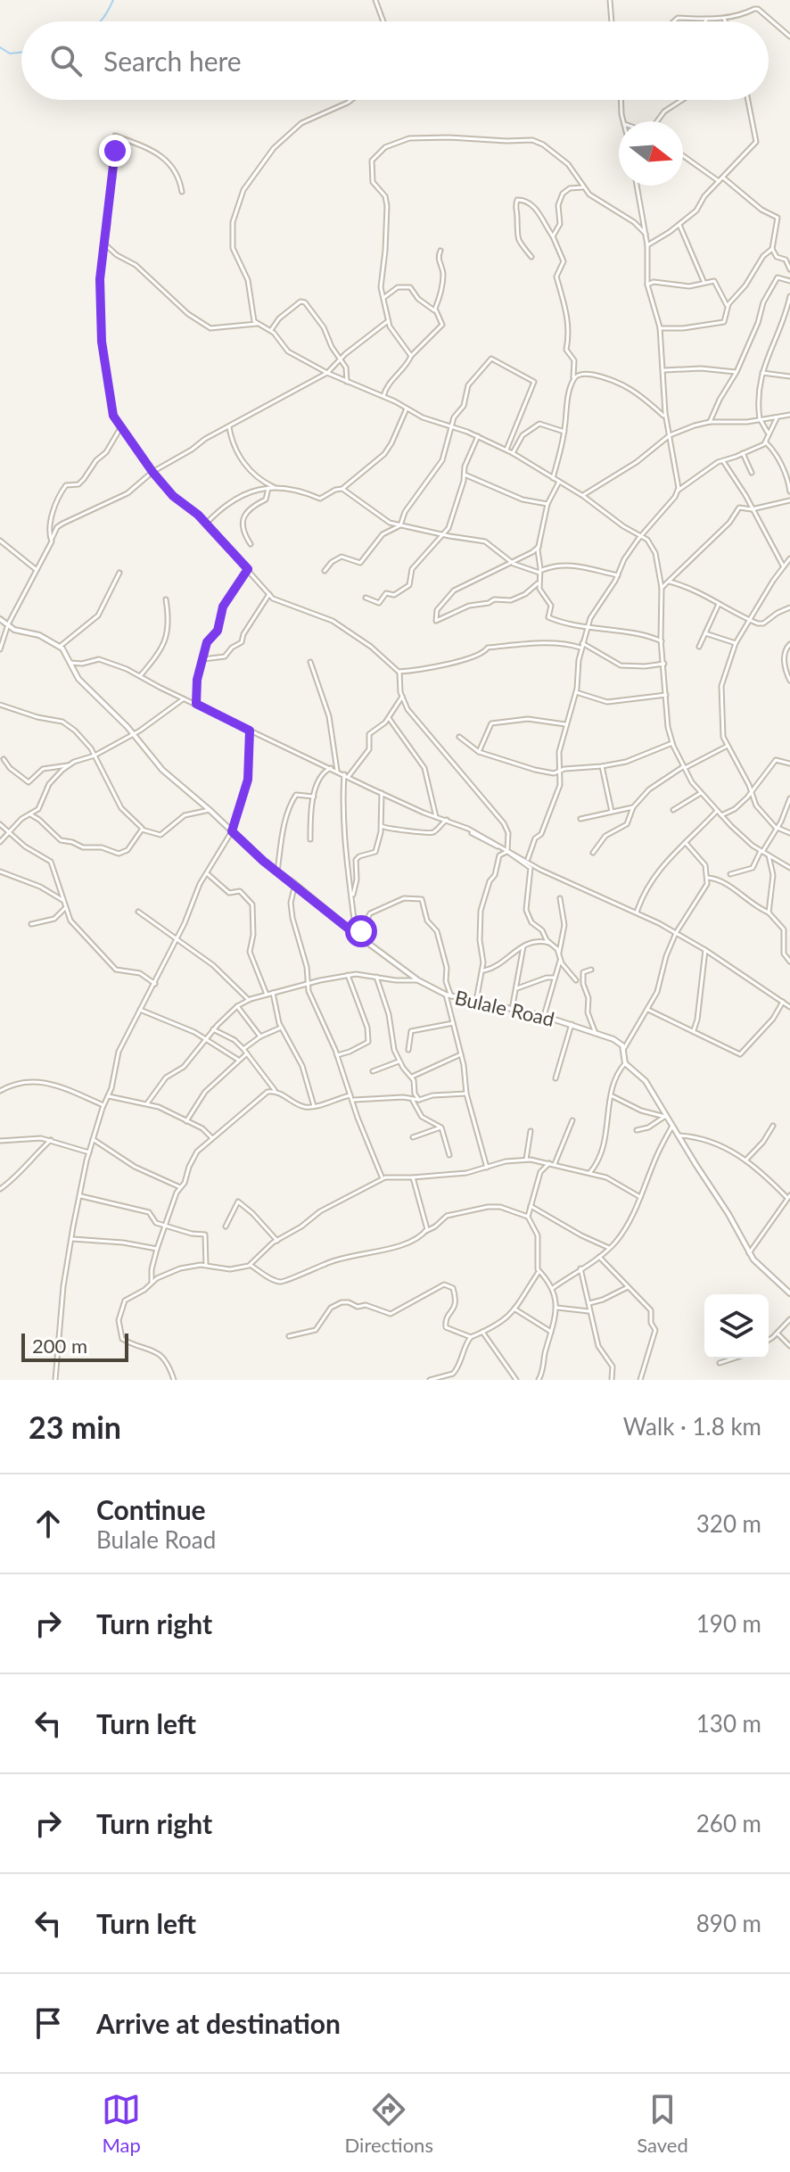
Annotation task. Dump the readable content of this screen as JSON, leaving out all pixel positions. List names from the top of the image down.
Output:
{
  "streets": {
    "street": ["Bulale Road"]
  },
  "scale_bar": "200 m",
  "north": "right",
  "page": {
    "search": "Search here",
    "scale": "200 m",
    "heading": ["23 min", "Walk · 1.8 km"],
    "list": [
      ["Continue", "Bulale Road", "320 m"],
      ["Turn right", "190 m"],
      ["Turn left", "130 m"],
      ["Turn right", "260 m"],
      ["Turn left", "890 m"],
      "Arrive at destination"
    ],
    "nav": ["Map", "Directions", "Saved"]
  }
}
